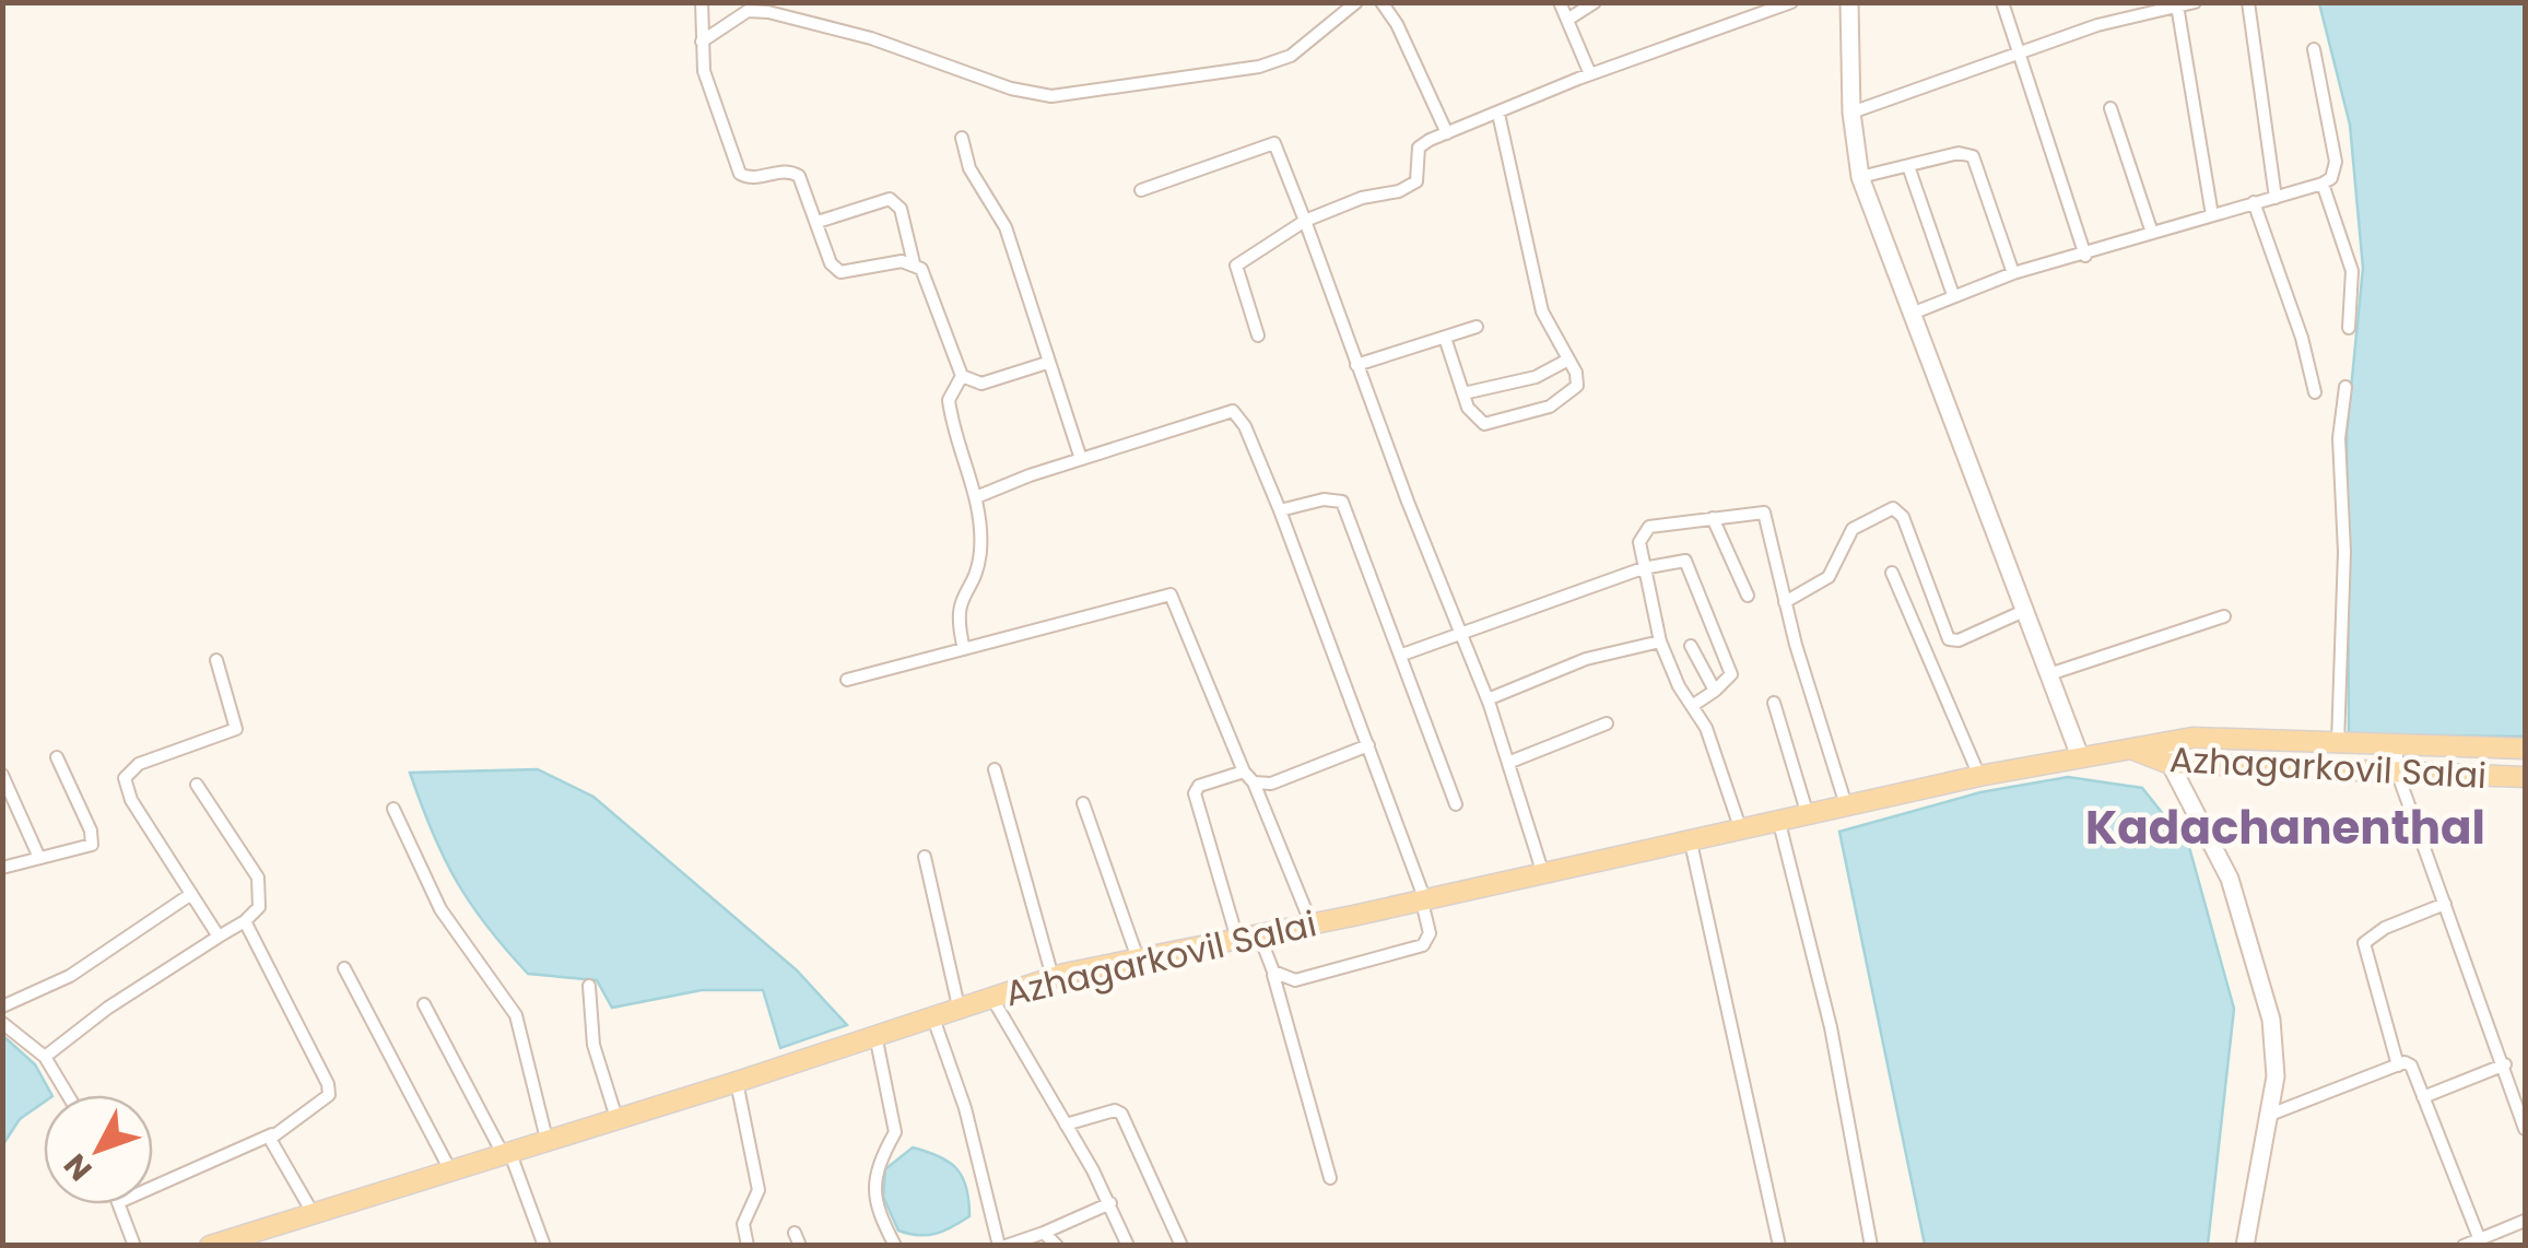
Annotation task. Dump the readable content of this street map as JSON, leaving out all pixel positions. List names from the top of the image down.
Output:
{
  "streets": {
    "main road": ["Azhagarkovil Salai"]
  },
  "districts": ["Kadachanenthal"],
  "north": "bottom left"
}
